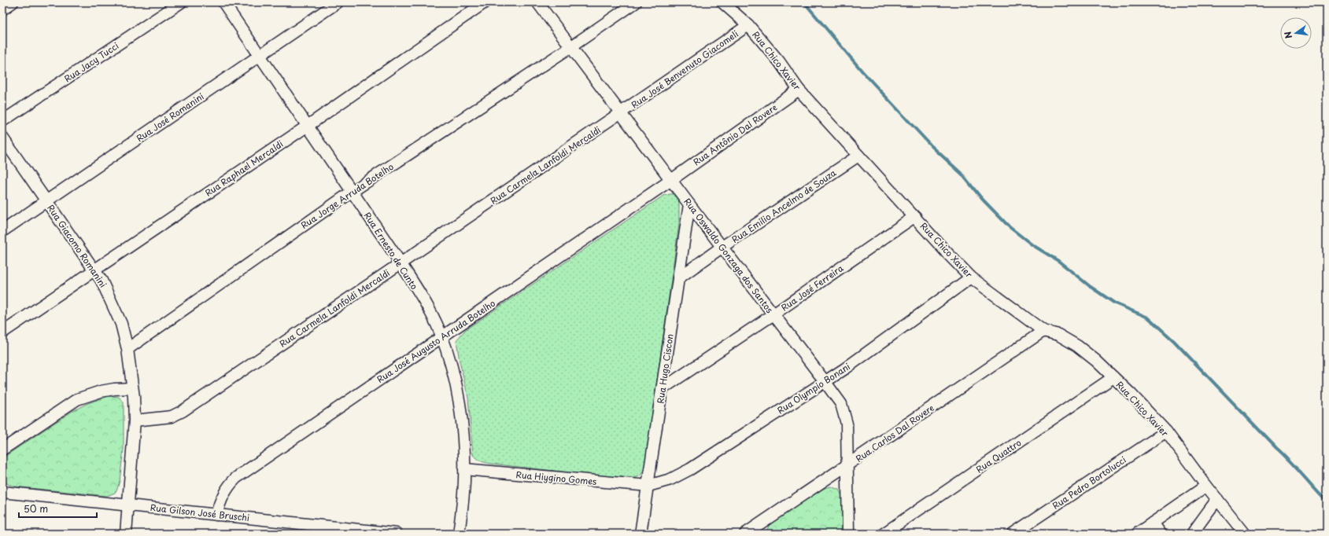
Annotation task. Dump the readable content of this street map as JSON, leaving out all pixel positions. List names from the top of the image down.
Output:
{
  "streets": {
    "street": [
      "Rua Chico Xavier",
      "Rua Jacy Tucci",
      "Rua José Benvenuto Giacomeli",
      "Rua José Romanini",
      "Rua Antônio Dal Rovere",
      "Rua Carmela Lanfoldi Mercaldi",
      "Rua Raphael Mercaldi",
      "Rua Jorge Arruda Botelho",
      "Rua Emílio Ancelmo de Souza",
      "Rua Giacomo Romanini",
      "Rua Ernesto de Cunto",
      "Rua Oswaldo Gonzaga dos Santos",
      "Rua José Ferreira",
      "Rua José Augusto Arruda Botelho",
      "Rua Hugo Ciscon",
      "Rua Olympio Bonani",
      "Rua Carlos Dal Rovere",
      "Rua Quattro",
      "Rua Hiygino Gomes",
      "Rua Pedro Bortolucci",
      "Rua Gilson José Bruschi"
    ]
  },
  "crossings": [
    ["Rua Chico Xavier", "Rua José Benvenuto Giacomeli"],
    ["Rua Chico Xavier", "Rua Antônio Dal Rovere"],
    ["Rua Chico Xavier", "Rua Emílio Ancelmo de Souza"],
    ["Rua Chico Xavier", "Rua José Ferreira"],
    ["Rua Chico Xavier", "Rua Olympio Bonani"],
    ["Rua Chico Xavier", "Rua Carlos Dal Rovere"],
    ["Rua Chico Xavier", "Rua Quattro"],
    ["Rua Chico Xavier", "Rua Pedro Bortolucci"],
    ["Rua José Benvenuto Giacomeli", "Rua Carmela Lanfoldi Mercaldi"],
    ["Rua José Benvenuto Giacomeli", "Rua Oswaldo Gonzaga dos Santos"],
    ["Rua José Romanini", "Rua Giacomo Romanini"],
    ["Rua José Romanini", "Rua Ernesto de Cunto"],
    ["Rua Antônio Dal Rovere", "Rua Oswaldo Gonzaga dos Santos"],
    ["Rua Antônio Dal Rovere", "Rua José Augusto Arruda Botelho"],
    ["Rua Carmela Lanfoldi Mercaldi", "Rua Giacomo Romanini"],
    ["Rua Carmela Lanfoldi Mercaldi", "Rua Ernesto de Cunto"],
    ["Rua Carmela Lanfoldi Mercaldi", "Rua Oswaldo Gonzaga dos Santos"],
    ["Rua Raphael Mercaldi", "Rua Giacomo Romanini"],
    ["Rua Raphael Mercaldi", "Rua Ernesto de Cunto"],
    ["Rua Jorge Arruda Botelho", "Rua Giacomo Romanini"],
    ["Rua Jorge Arruda Botelho", "Rua Ernesto de Cunto"],
    ["Rua Jorge Arruda Botelho", "Rua Oswaldo Gonzaga dos Santos"],
    ["Rua Emílio Ancelmo de Souza", "Rua Oswaldo Gonzaga dos Santos"],
    ["Rua Emílio Ancelmo de Souza", "Rua Hugo Ciscon"],
    ["Rua Giacomo Romanini", "Rua Gilson José Bruschi"],
    ["Rua Ernesto de Cunto", "Rua José Augusto Arruda Botelho"],
    ["Rua Ernesto de Cunto", "Rua Hiygino Gomes"],
    ["Rua Oswaldo Gonzaga dos Santos", "Rua José Ferreira"],
    ["Rua Oswaldo Gonzaga dos Santos", "Rua José Augusto Arruda Botelho"],
    ["Rua Oswaldo Gonzaga dos Santos", "Rua Hugo Ciscon"],
    ["Rua Oswaldo Gonzaga dos Santos", "Rua Olympio Bonani"],
    ["Rua Oswaldo Gonzaga dos Santos", "Rua Carlos Dal Rovere"],
    ["Rua José Ferreira", "Rua Hugo Ciscon"],
    ["Rua José Augusto Arruda Botelho", "Rua Gilson José Bruschi"],
    ["Rua Hugo Ciscon", "Rua Olympio Bonani"],
    ["Rua Hugo Ciscon", "Rua Hiygino Gomes"],
    ["Rua Olympio Bonani", "Rua Hiygino Gomes"]
  ],
  "scale_bar": "50 m",
  "north": "left"
}
